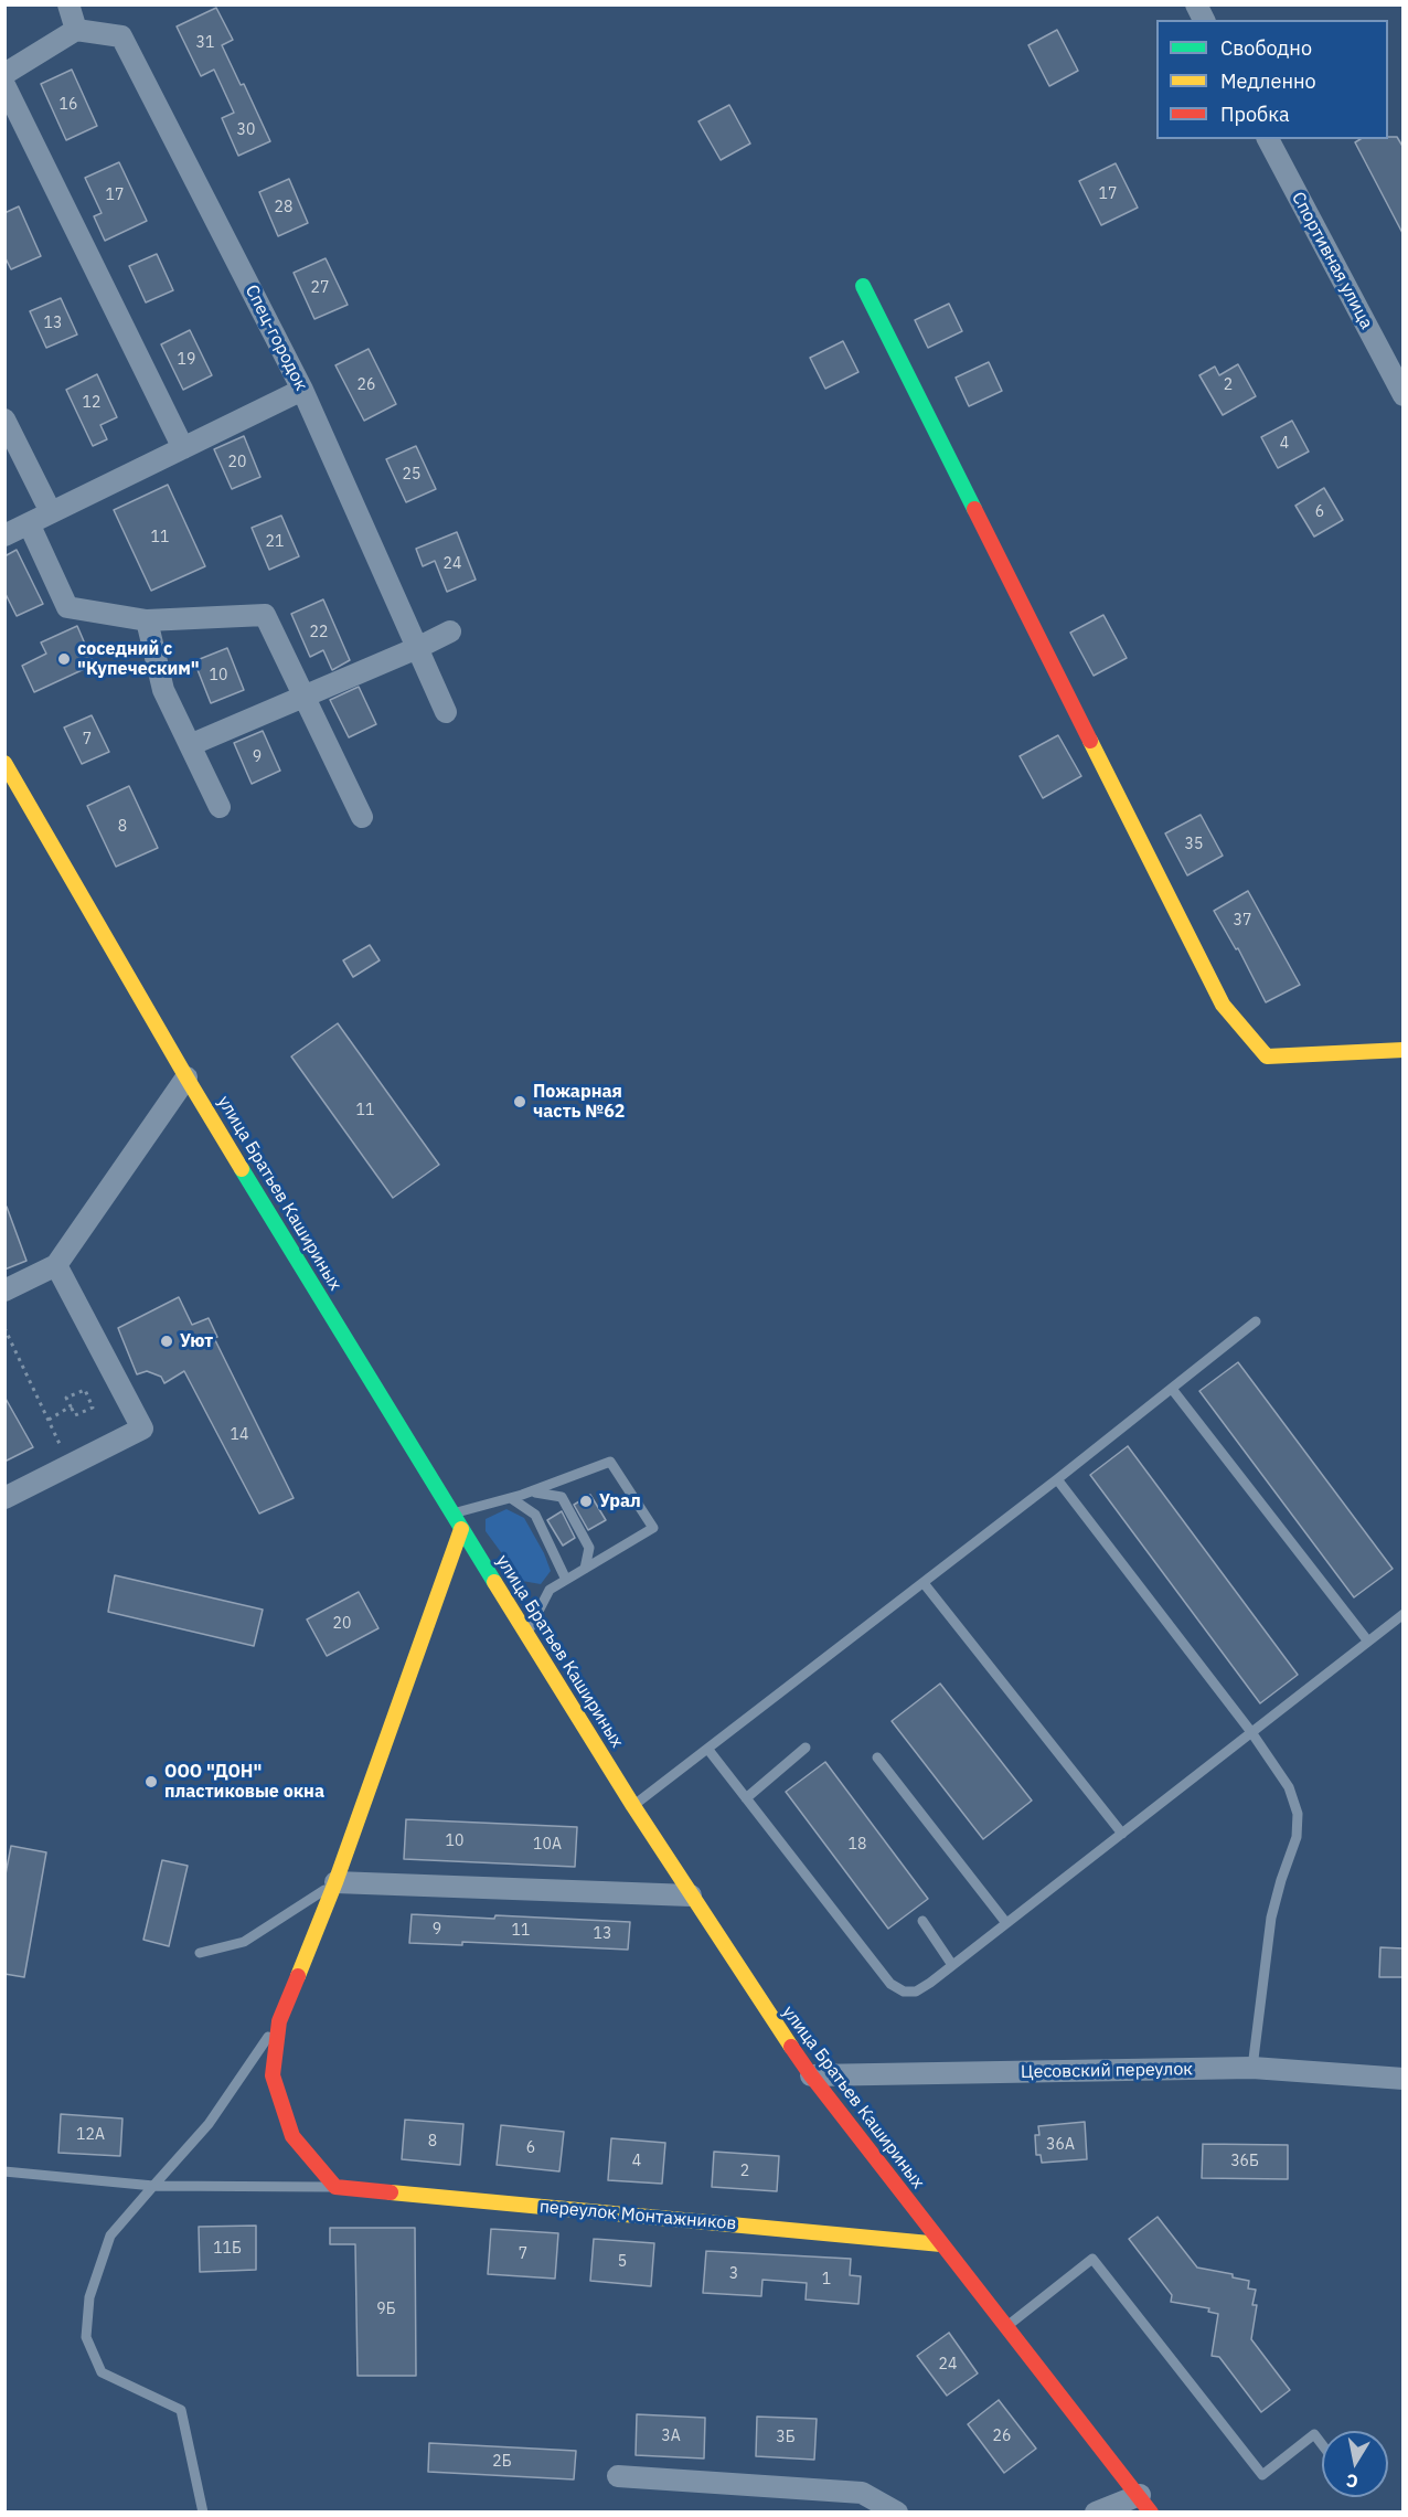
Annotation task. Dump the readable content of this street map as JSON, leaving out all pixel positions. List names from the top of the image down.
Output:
{
  "streets": {
    "street": [
      "Спортивная улица",
      "Спец-городок",
      "улица Братьев Кашириных",
      "Цесовский переулок",
      "переулок Монтажников"
    ]
  },
  "crossings": [
    ["улица Братьев Кашириных", "Цесовский переулок"],
    ["улица Братьев Кашириных", "переулок Монтажников"]
  ],
  "places": [
    "соседний с \"Купеческим\"",
    "Пожарная часть №62",
    "Уют",
    "Урал",
    "ООО \"ДОН\" пластиковые окна"
  ],
  "house_numbers": [
    "31",
    "16",
    "30",
    "17",
    "17",
    "28",
    "27",
    "13",
    "19",
    "26",
    "2",
    "12",
    "4",
    "20",
    "25",
    "6",
    "11",
    "21",
    "24",
    "22",
    "10",
    "7",
    "9",
    "8",
    "35",
    "37",
    "11",
    "14",
    "20",
    "10",
    "10А",
    "18",
    "9",
    "11",
    "13",
    "12А",
    "8",
    "36А",
    "6",
    "4",
    "36Б",
    "2",
    "11Б",
    "7",
    "5",
    "3",
    "1",
    "9Б",
    "24",
    "3А",
    "26",
    "3Б",
    "2Б"
  ],
  "legend": ["Свободно", "Медленно", "Пробка"],
  "north": "bottom"
}
